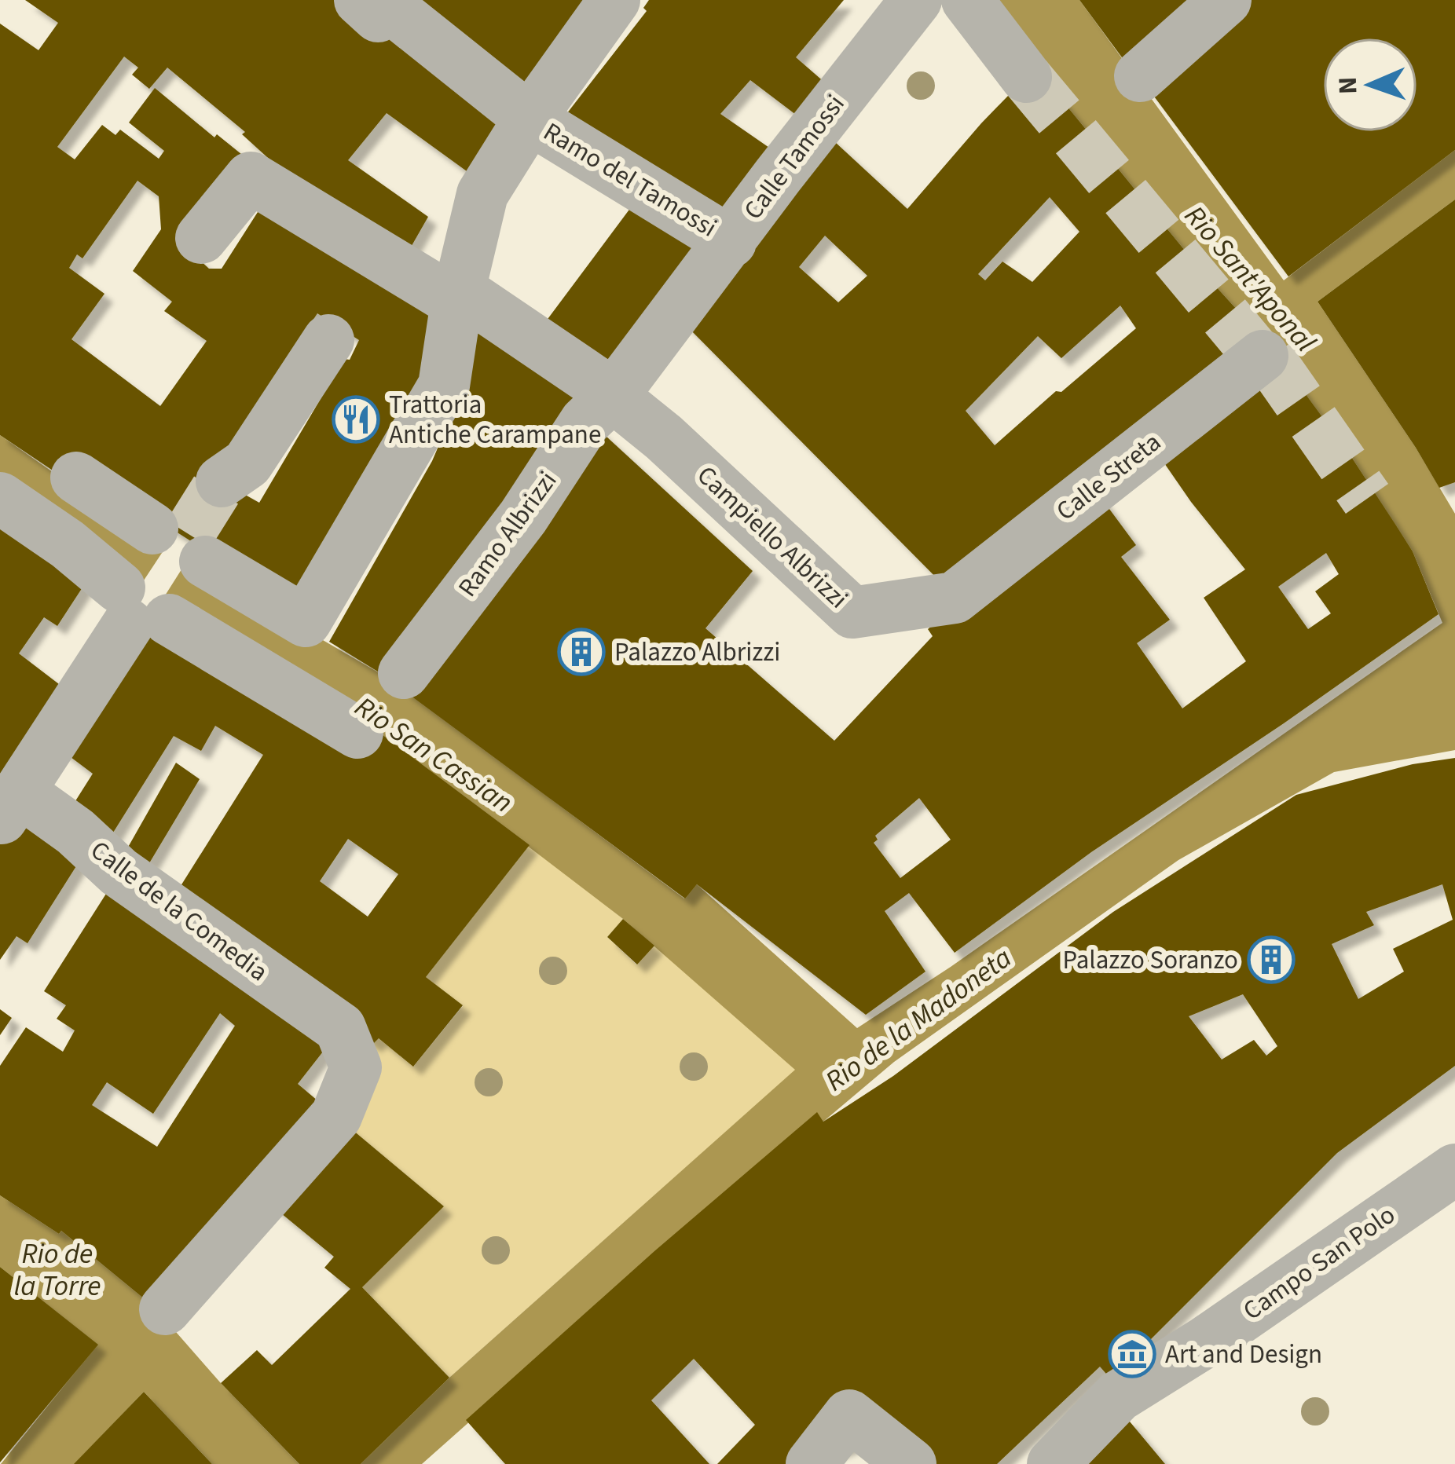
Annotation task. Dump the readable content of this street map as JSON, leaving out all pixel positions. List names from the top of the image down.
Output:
{
  "streets": {
    "street": [
      "Calle Tamossi",
      "Ramo del Tamossi",
      "Calle Streta",
      "Ramo Albrizzi",
      "Campiello Albrizzi",
      "Calle de la Comedia",
      "Campo San Polo"
    ]
  },
  "crossings": [
    ["Calle Tamossi", "Ramo del Tamossi"],
    ["Calle Tamossi", "Ramo Albrizzi"],
    ["Calle Tamossi", "Campiello Albrizzi"],
    ["Calle Streta", "Campiello Albrizzi"],
    ["Ramo Albrizzi", "Campiello Albrizzi"]
  ],
  "water": [
    "Rio Sant'Aponal",
    "Rio San Cassian",
    "Rio de la Madoneta",
    "Rio de la Torre"
  ],
  "places": {
    "restaurant": ["Trattoria Antiche Carampane"],
    "building": ["Palazzo Albrizzi", "Palazzo Soranzo"],
    "museum": ["Art and Design"]
  },
  "north": "left"
}
